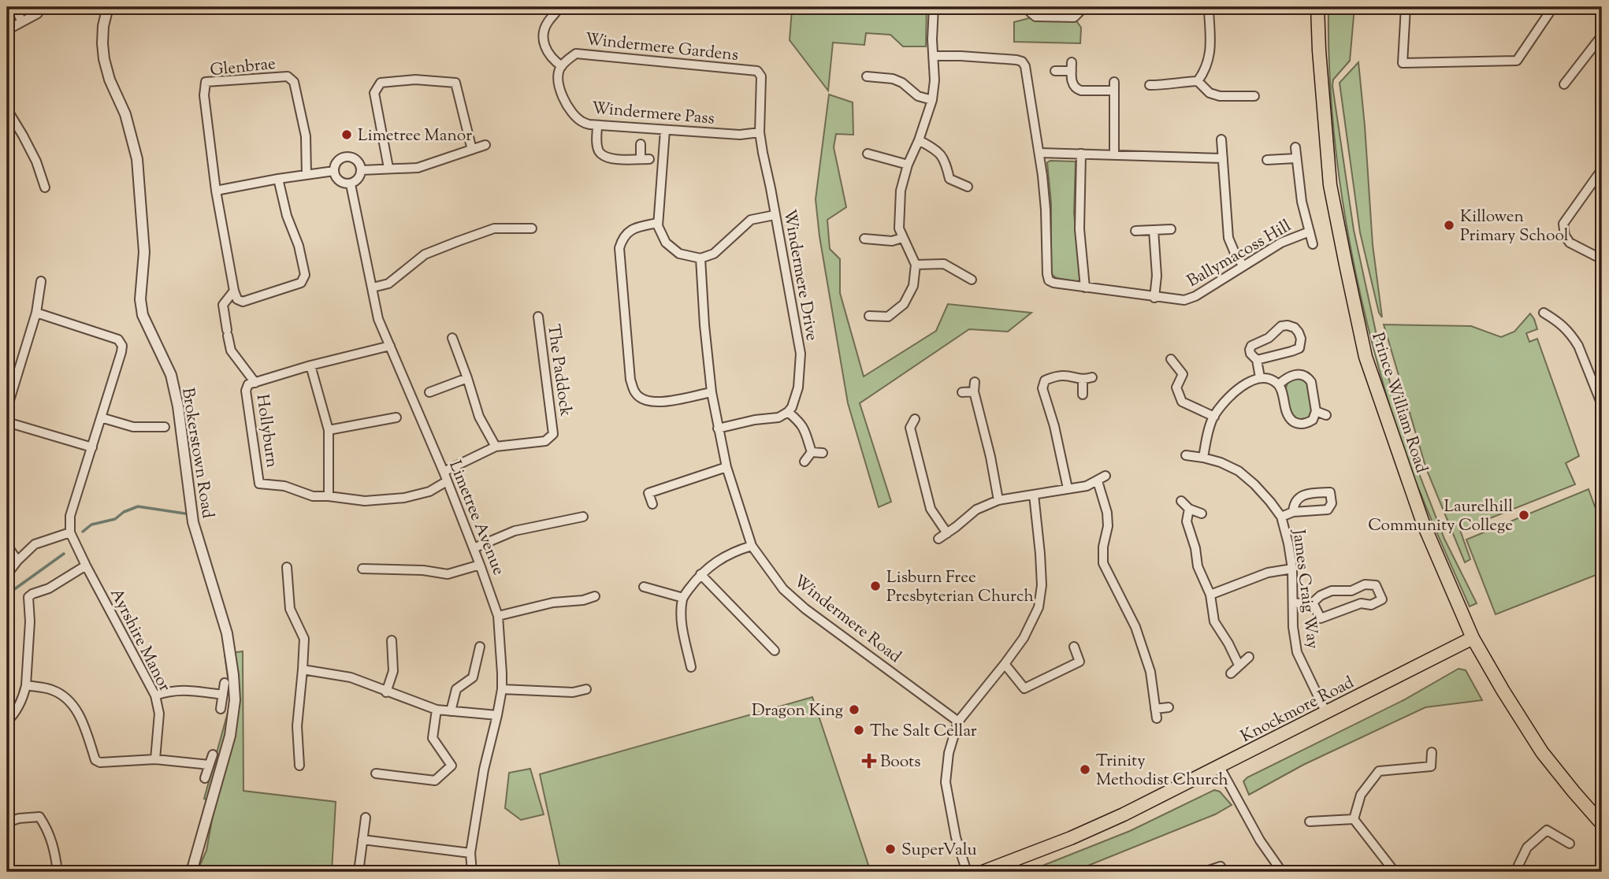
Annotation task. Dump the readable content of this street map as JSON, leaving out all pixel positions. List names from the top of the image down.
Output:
{
  "streets": {
    "main road": ["Prince William Road", "Knockmore Road"],
    "street": [
      "Windermere Gardens",
      "Glenbrae",
      "Windermere Pass",
      "Ballymacoss Hill",
      "Windermere Drive",
      "The Paddock",
      "Hollyburn",
      "Brokerstown Road",
      "Limetree Avenue",
      "James Craig Way",
      "Windermere Road",
      "Ayrshire Manor"
    ]
  },
  "crossings": [
    ["Windermere Gardens", "Windermere Pass"],
    ["Windermere Gardens", "Windermere Drive"],
    ["Glenbrae", "Hollyburn"],
    ["Windermere Pass", "Windermere Drive"],
    ["The Paddock", "Limetree Avenue"],
    ["Prince William Road", "Knockmore Road"],
    ["Hollyburn", "Limetree Avenue"],
    ["James Craig Way", "Knockmore Road"]
  ],
  "places": {
    "other": [
      "Limetree Manor",
      "Killowen Primary School",
      "Laurelhill Community College",
      "Lisburn Free Presbyterian Church",
      "Dragon King",
      "The Salt Cellar",
      "Trinity Methodist Church",
      "SuperValu"
    ],
    "health": ["Boots"]
  }
}
